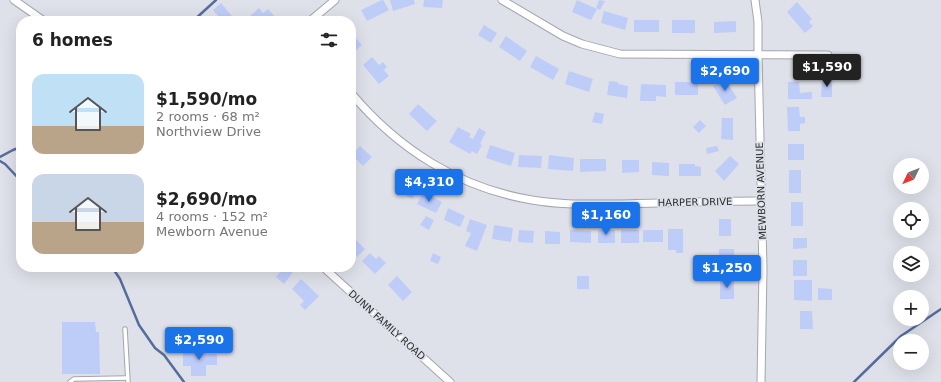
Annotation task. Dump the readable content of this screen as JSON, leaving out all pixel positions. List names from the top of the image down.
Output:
{
  "streets": {
    "street": ["MEWBORN AVENUE", "HARPER DRIVE", "DUNN FAMILY ROAD"]
  },
  "crossings": [
    ["MEWBORN AVENUE", "HARPER DRIVE"]
  ],
  "north": "bottom left",
  "page": {
    "heading": "6 homes",
    "price": [
      "$1,590",
      "$2,690",
      "$4,310",
      "$1,160",
      "$1,250",
      "$2,590"
    ],
    "list": [
      {
        "name": "$1,590/mo",
        "note": "2 rooms · 68 m² · Northview Drive"
      },
      {
        "name": "$2,690/mo",
        "note": "4 rooms · 152 m² · Mewborn Avenue"
      }
    ],
    "map_buttons": ["+", "−"]
  }
}
